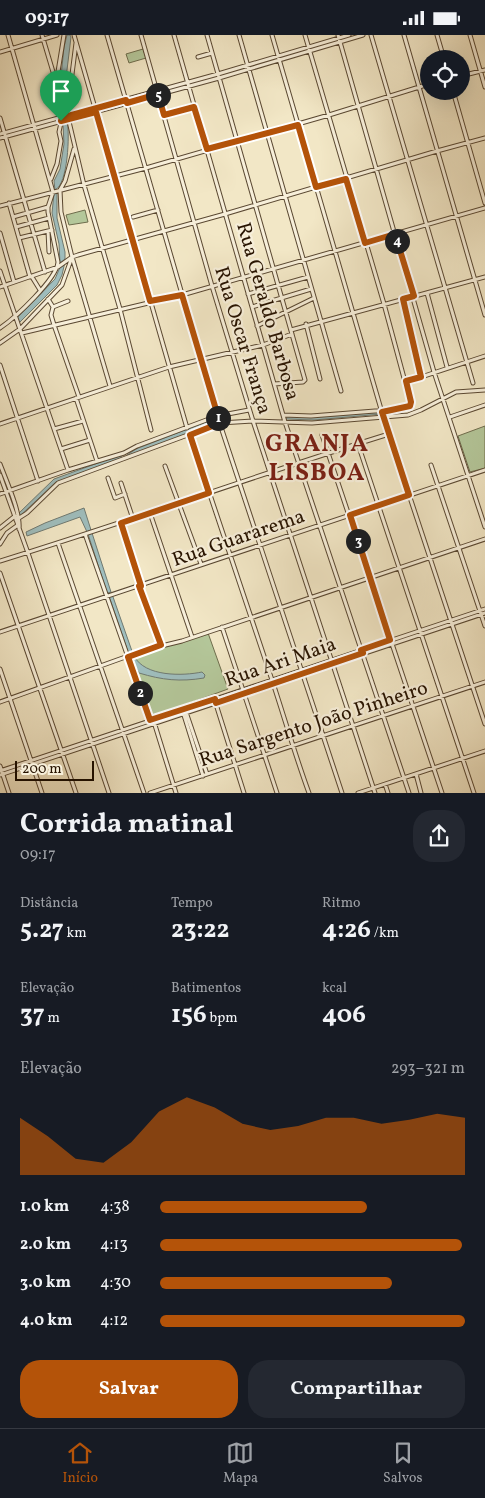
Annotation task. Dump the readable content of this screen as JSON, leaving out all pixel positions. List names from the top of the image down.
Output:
{
  "streets": {
    "street": [
      "Rua Geraldo Barbosa",
      "Rua Oscar França",
      "Rua Guararema",
      "Rua Ari Maia",
      "Rua Sargento João Pinheiro"
    ]
  },
  "crossings": [
    ["Rua Geraldo Barbosa", "Rua Guararema"],
    ["Rua Geraldo Barbosa", "Rua Ari Maia"],
    ["Rua Geraldo Barbosa", "Rua Sargento João Pinheiro"],
    ["Rua Oscar França", "Rua Guararema"],
    ["Rua Oscar França", "Rua Ari Maia"],
    ["Rua Oscar França", "Rua Sargento João Pinheiro"]
  ],
  "districts": ["GRANJA LISBOA"],
  "scale_bar": "200 m",
  "page": {
    "status": "09:17",
    "pins": [
      "5",
      "4",
      "1",
      "3",
      "2"
    ],
    "scale": "200 m",
    "heading": ["Corrida matinal", "09:17"],
    "stats": [
      ["Distância", "5.27 km"],
      ["Tempo", "23:22"],
      ["Ritmo", "4:26 /km"],
      ["Elevação", "37 m"],
      ["Batimentos", "156 bpm"],
      ["kcal", "406"]
    ],
    "chart": ["Elevação", "293–321 m"],
    "list": [
      {
        "name": "1.0 km",
        "note": "4:38"
      },
      {
        "name": "2.0 km",
        "note": "4:13"
      },
      {
        "name": "3.0 km",
        "note": "4:30"
      },
      {
        "name": "4.0 km",
        "note": "4:12"
      }
    ],
    "buttons": ["Salvar", "Compartilhar"],
    "tabs": ["Início", "Mapa", "Salvos"]
  }
}
